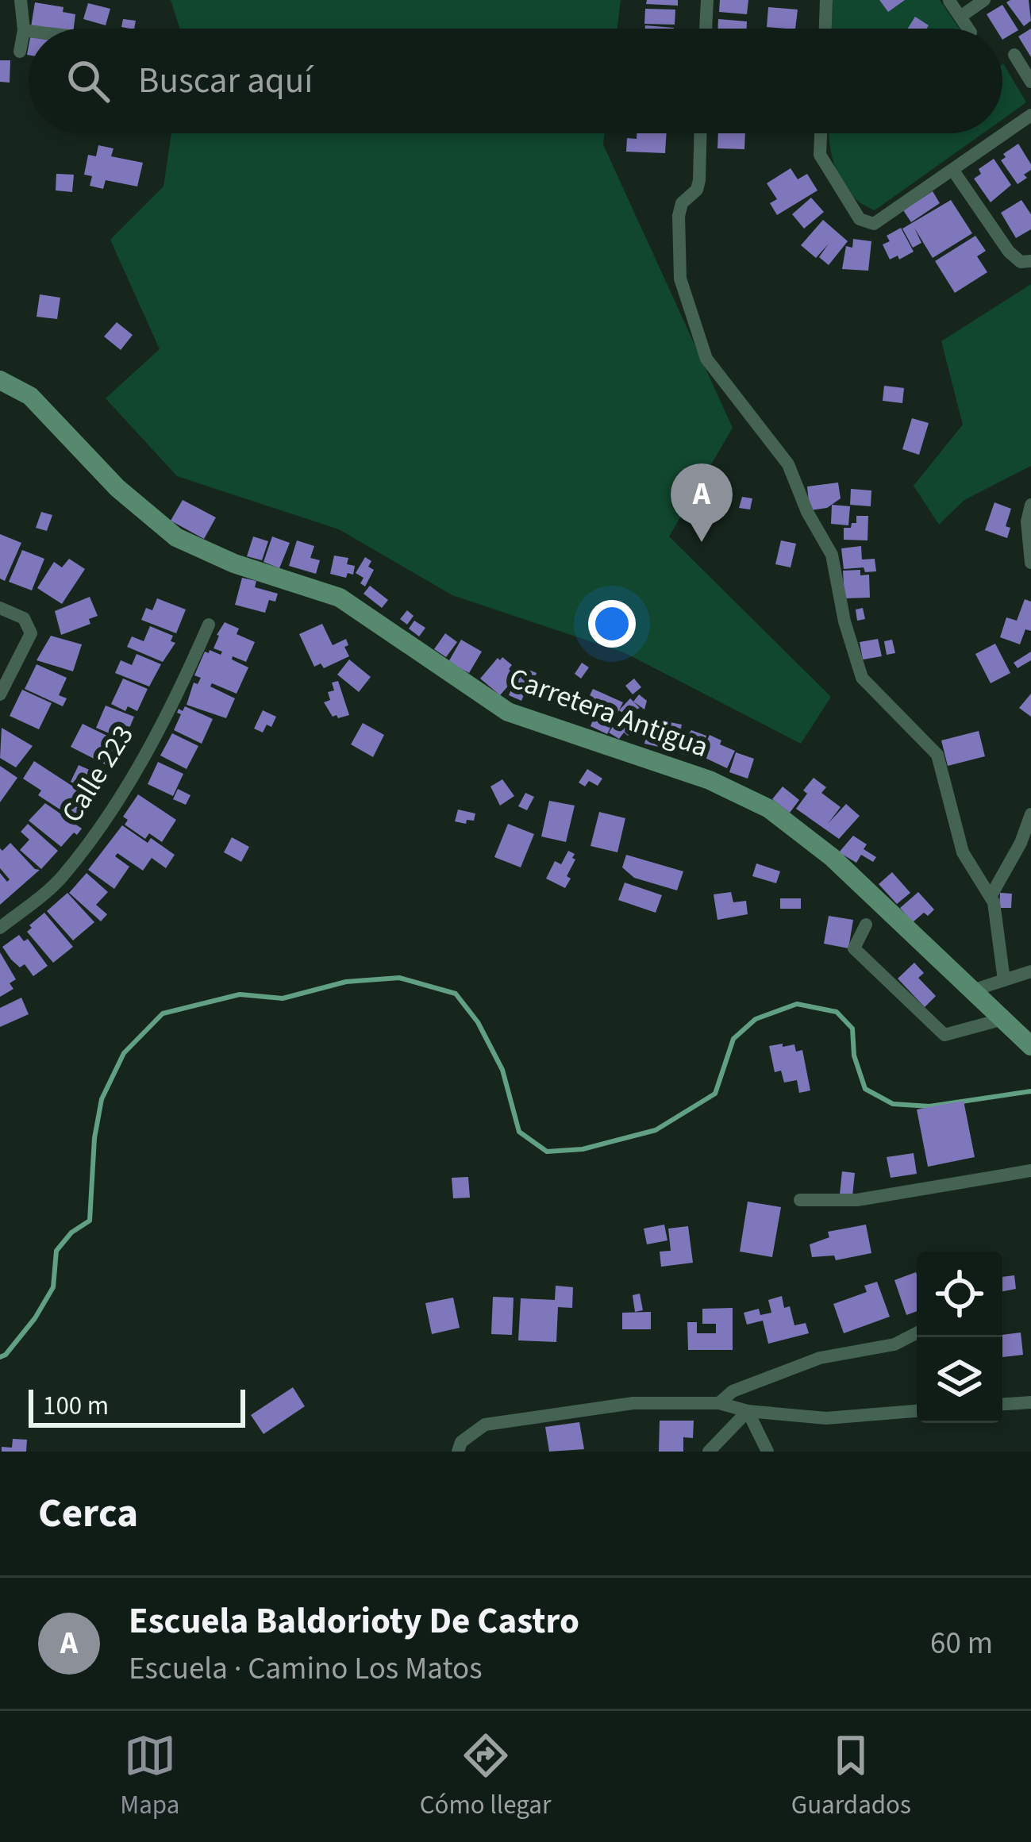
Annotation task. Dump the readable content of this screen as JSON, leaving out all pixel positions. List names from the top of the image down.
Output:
{
  "streets": {
    "street": ["Carretera Antigua", "Calle 223"]
  },
  "scale_bar": "100 m",
  "page": {
    "search": "Buscar aquí",
    "pins": "A",
    "scale": "100 m",
    "heading": "Cerca",
    "list": [
      {
        "mark": "A",
        "name": "Escuela Baldorioty De Castro",
        "note": "Escuela · Camino Los Matos",
        "value": "60 m"
      }
    ],
    "nav": ["Mapa", "Cómo llegar", "Guardados"]
  }
}
